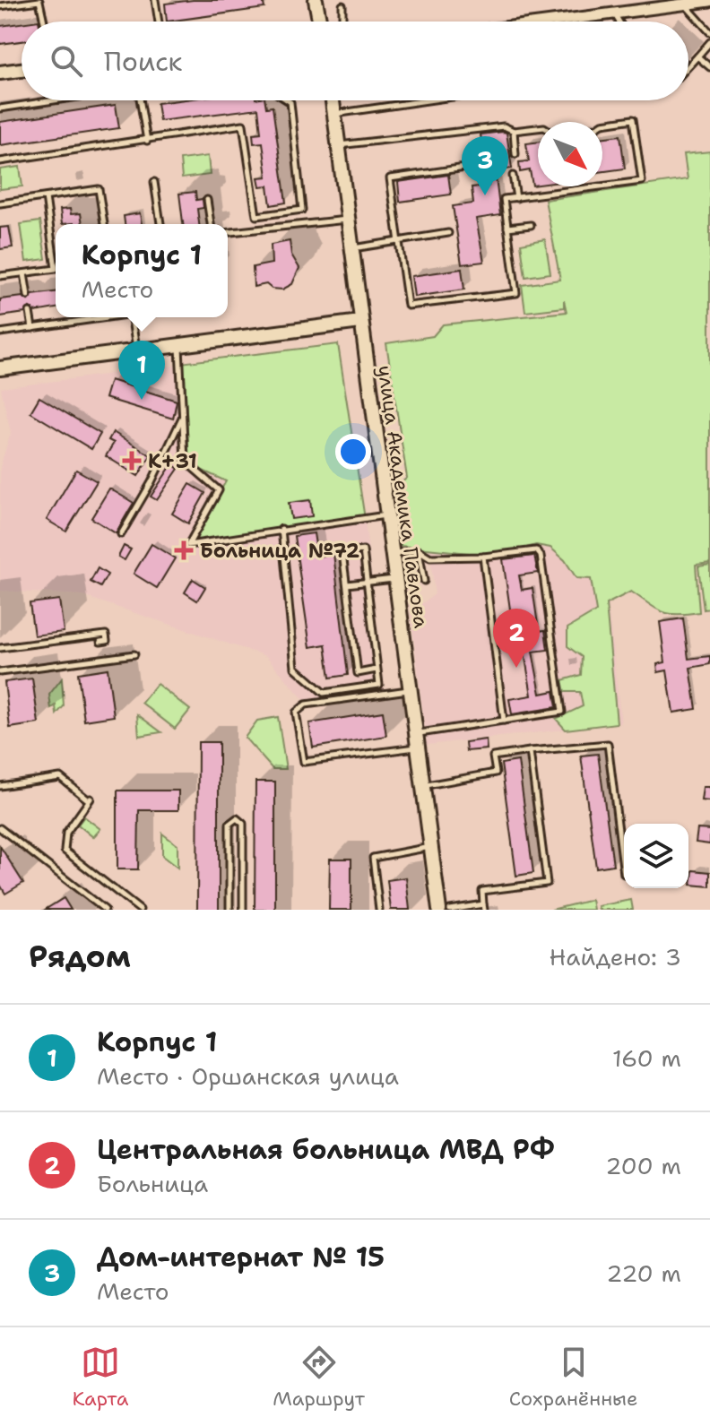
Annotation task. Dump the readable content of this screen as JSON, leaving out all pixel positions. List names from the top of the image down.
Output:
{
  "streets": {
    "street": ["улица Академика Павлова"]
  },
  "places": {
    "health": ["К+31", "Больница №72"]
  },
  "north": "bottom right",
  "page": {
    "search": "Поиск",
    "pins": ["3", "1", "2"],
    "popup": ["Корпус 1", "Место"],
    "heading": ["Рядом", "Найдено: 3"],
    "list": [
      {
        "mark": "1",
        "name": "Корпус 1",
        "note": "Место · Оршанская улица",
        "value": "160 m"
      },
      {
        "mark": "2",
        "name": "Центральная больница МВД РФ",
        "note": "Больница",
        "value": "200 m"
      },
      {
        "mark": "3",
        "name": "Дом-интернат № 15",
        "note": "Место",
        "value": "220 m"
      }
    ],
    "nav": ["Карта", "Маршрут", "Сохранённые"]
  }
}
